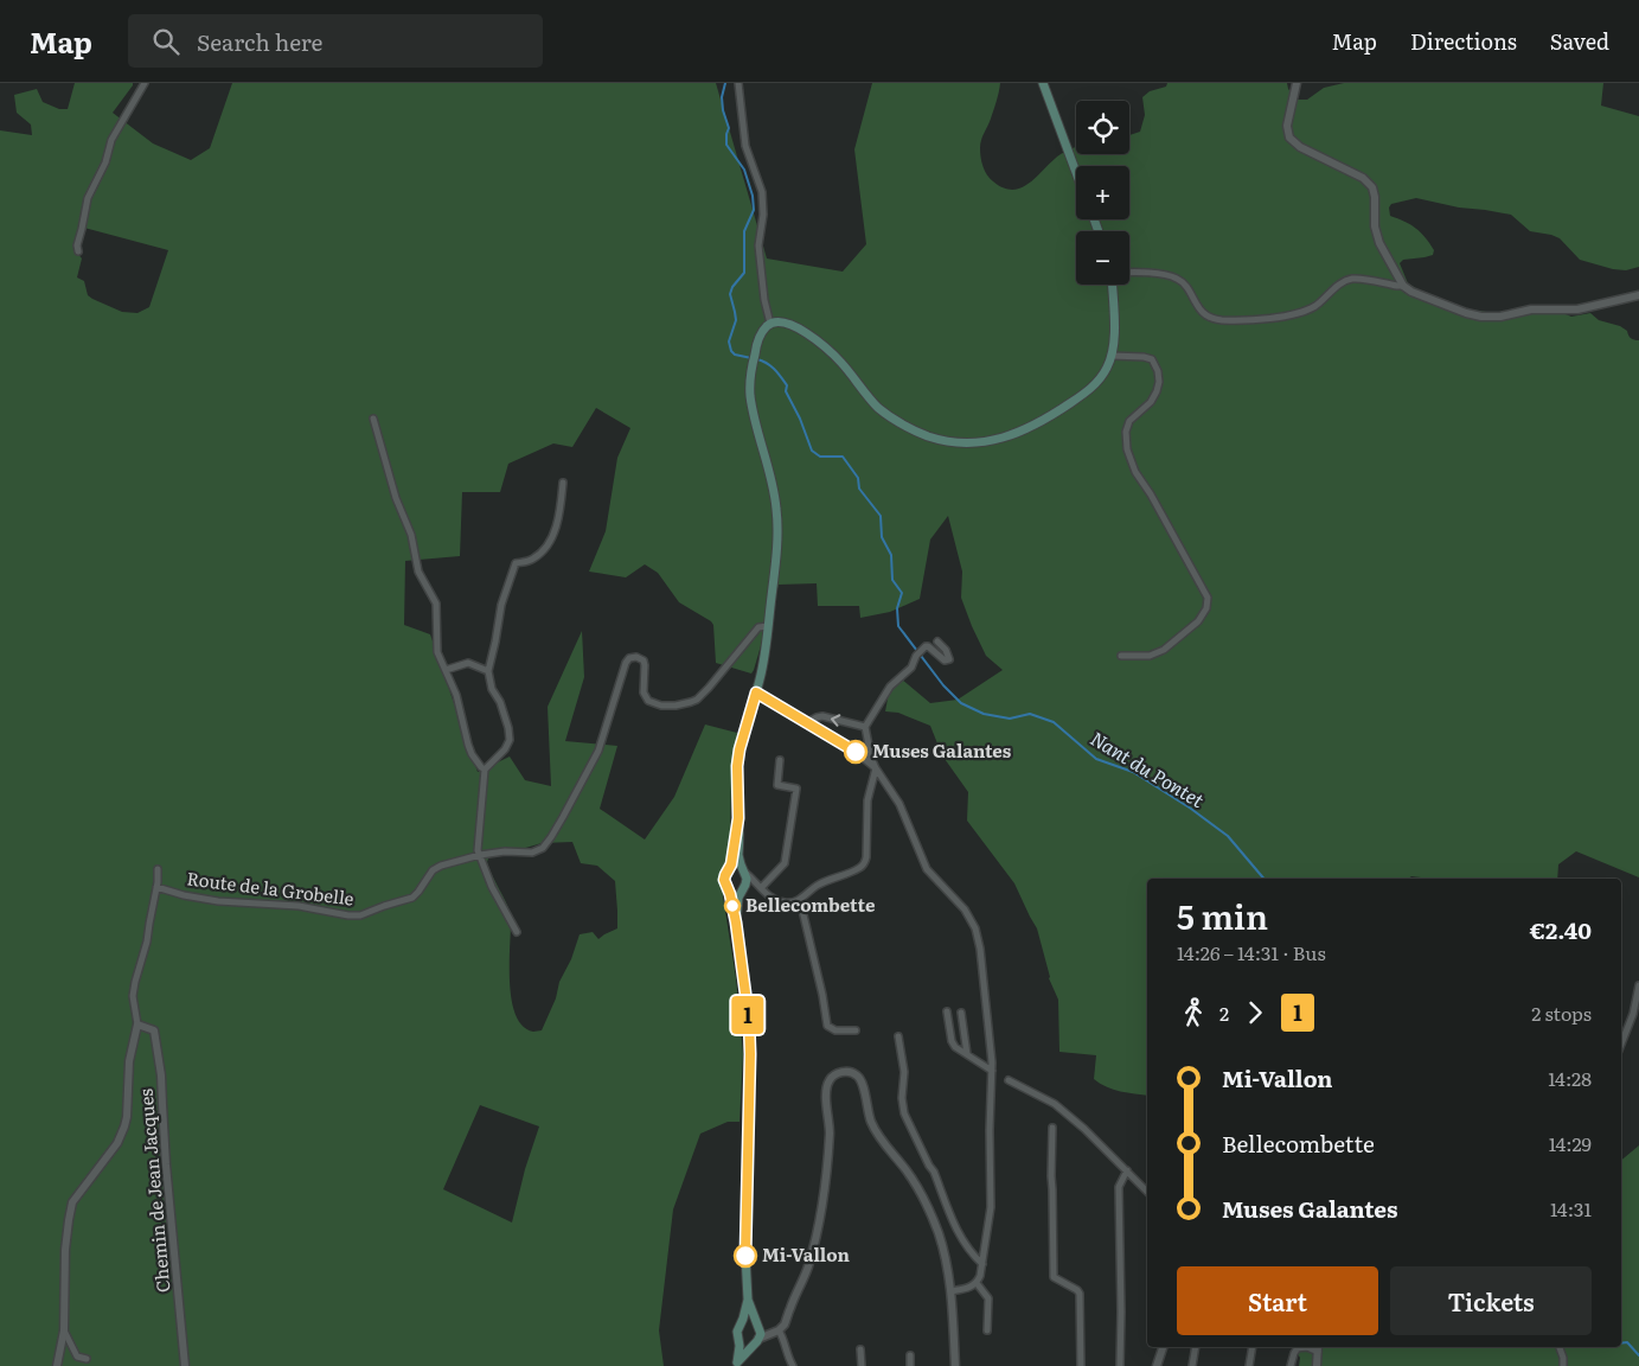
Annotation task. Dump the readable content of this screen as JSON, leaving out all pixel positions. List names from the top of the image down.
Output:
{
  "streets": {
    "street": ["Route de la Grobelle", "Chemin de Jean Jacques"]
  },
  "water": ["Nant du Pontet"],
  "places": ["Muses Galantes", "Bellecombette", "Mi-Vallon"],
  "lines": ["bus line 1"],
  "page": {
    "header": "Map",
    "search": "Search here",
    "nav": ["Map", "Directions", "Saved"],
    "on_map": "1",
    "map_buttons": ["+", "−"],
    "heading": ["5 min", "14:26 – 14:31 · Bus", "€2.40"],
    "legs": ["2", "1", "2 stops"],
    "list": [
      {
        "name": "Mi-Vallon",
        "value": "14:28"
      },
      {
        "name": "Bellecombette",
        "value": "14:29"
      },
      {
        "name": "Muses Galantes",
        "value": "14:31"
      }
    ],
    "buttons": ["Start", "Tickets"]
  }
}
